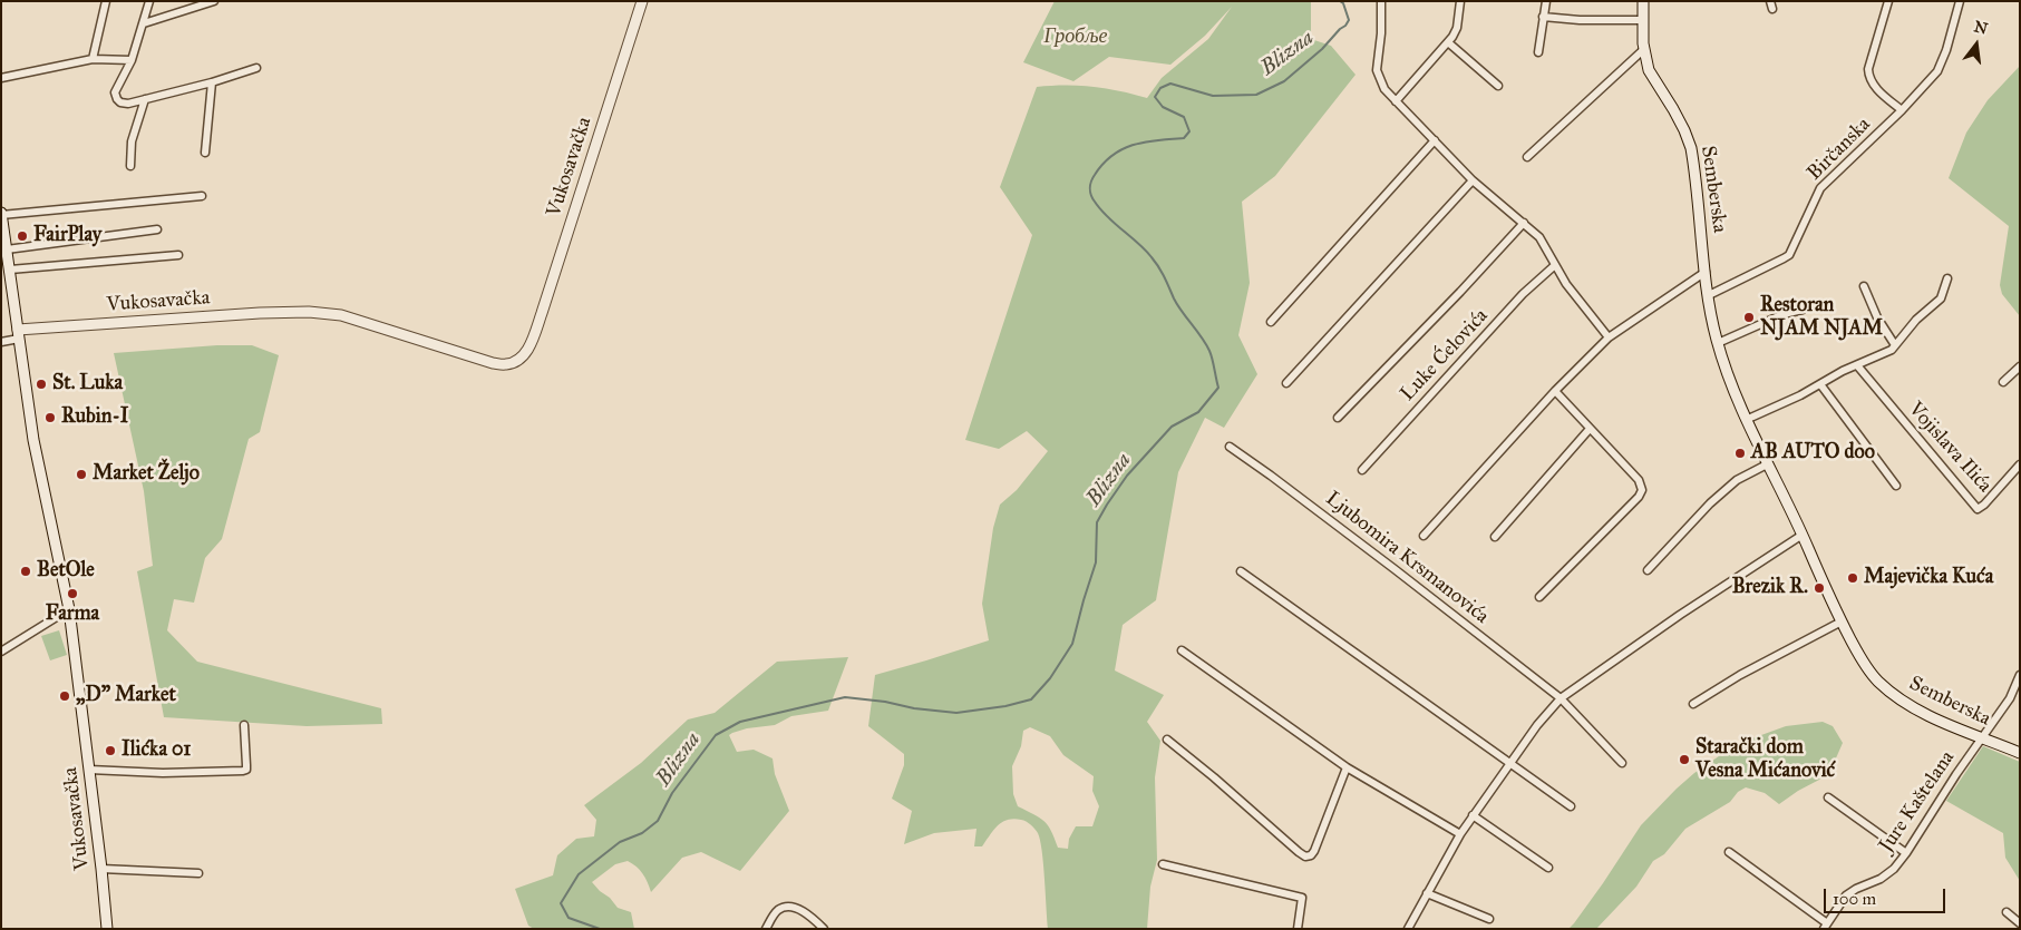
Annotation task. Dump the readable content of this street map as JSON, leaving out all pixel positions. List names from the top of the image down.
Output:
{
  "streets": {
    "main road": ["Vukosavačka", "Semberska"],
    "street": [
      "Birčanska",
      "Luke Ćelovića",
      "Vojislava Ilića",
      "Ljubomira Krsmanovića",
      "Jure Kaštelana"
    ]
  },
  "crossings": [
    ["Birčanska", "Semberska"],
    ["Semberska", "Jure Kaštelana"]
  ],
  "water": ["Blizna"],
  "parks": ["Гробље"],
  "places": [
    "FairPlay",
    "Restoran NJAM NJAM",
    "St. Luka",
    "Rubin-I",
    "AB AUTO doo",
    "Market Željo",
    "BetOle",
    "Majevička Kuća",
    "Brezik R.",
    "Farma",
    "„D” Market",
    "Ilićka 01",
    "Starački dom Vesna Mićanović"
  ],
  "scale_bar": "100 m",
  "north": "top"
}
